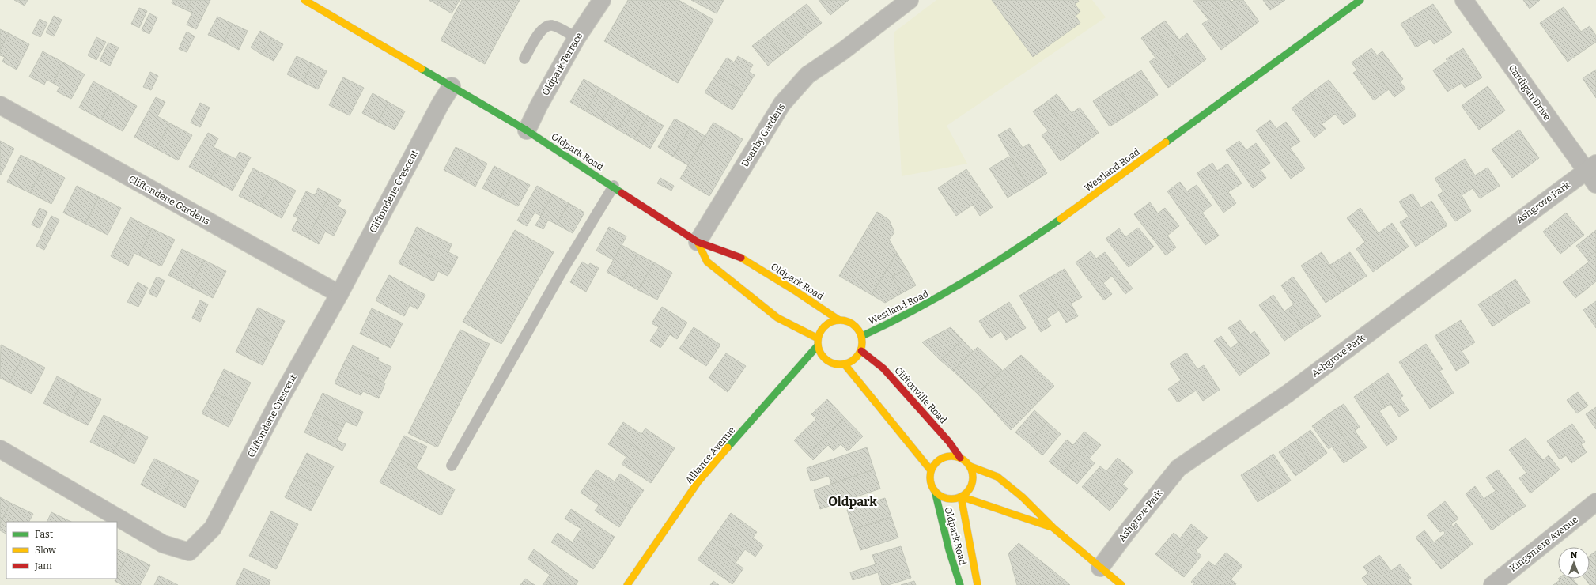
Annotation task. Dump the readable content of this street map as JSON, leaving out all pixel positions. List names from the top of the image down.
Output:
{
  "streets": {
    "main road": [
      "Oldpark Road",
      "Westland Road",
      "Cliftonville Road",
      "Alliance Avenue"
    ],
    "street": [
      "Oldpark Terrace",
      "Cardigan Drive",
      "Deanby Gardens",
      "Cliftondene Crescent",
      "Cliftondene Gardens",
      "Ashgrove Park",
      "Kingsmere Avenue"
    ]
  },
  "crossings": [
    ["Oldpark Terrace", "Oldpark Road"],
    ["Cardigan Drive", "Ashgrove Park"],
    ["Deanby Gardens", "Oldpark Road"],
    ["Oldpark Road", "Westland Road"],
    ["Oldpark Road", "Cliftondene Crescent"],
    ["Oldpark Road", "Cliftonville Road"],
    ["Oldpark Road", "Alliance Avenue"],
    ["Westland Road", "Cliftonville Road"],
    ["Westland Road", "Alliance Avenue"],
    ["Cliftondene Crescent", "Cliftondene Gardens"],
    ["Cliftonville Road", "Alliance Avenue"]
  ],
  "districts": ["Oldpark"],
  "legend": ["Fast", "Slow", "Jam"],
  "north": "top"
}
